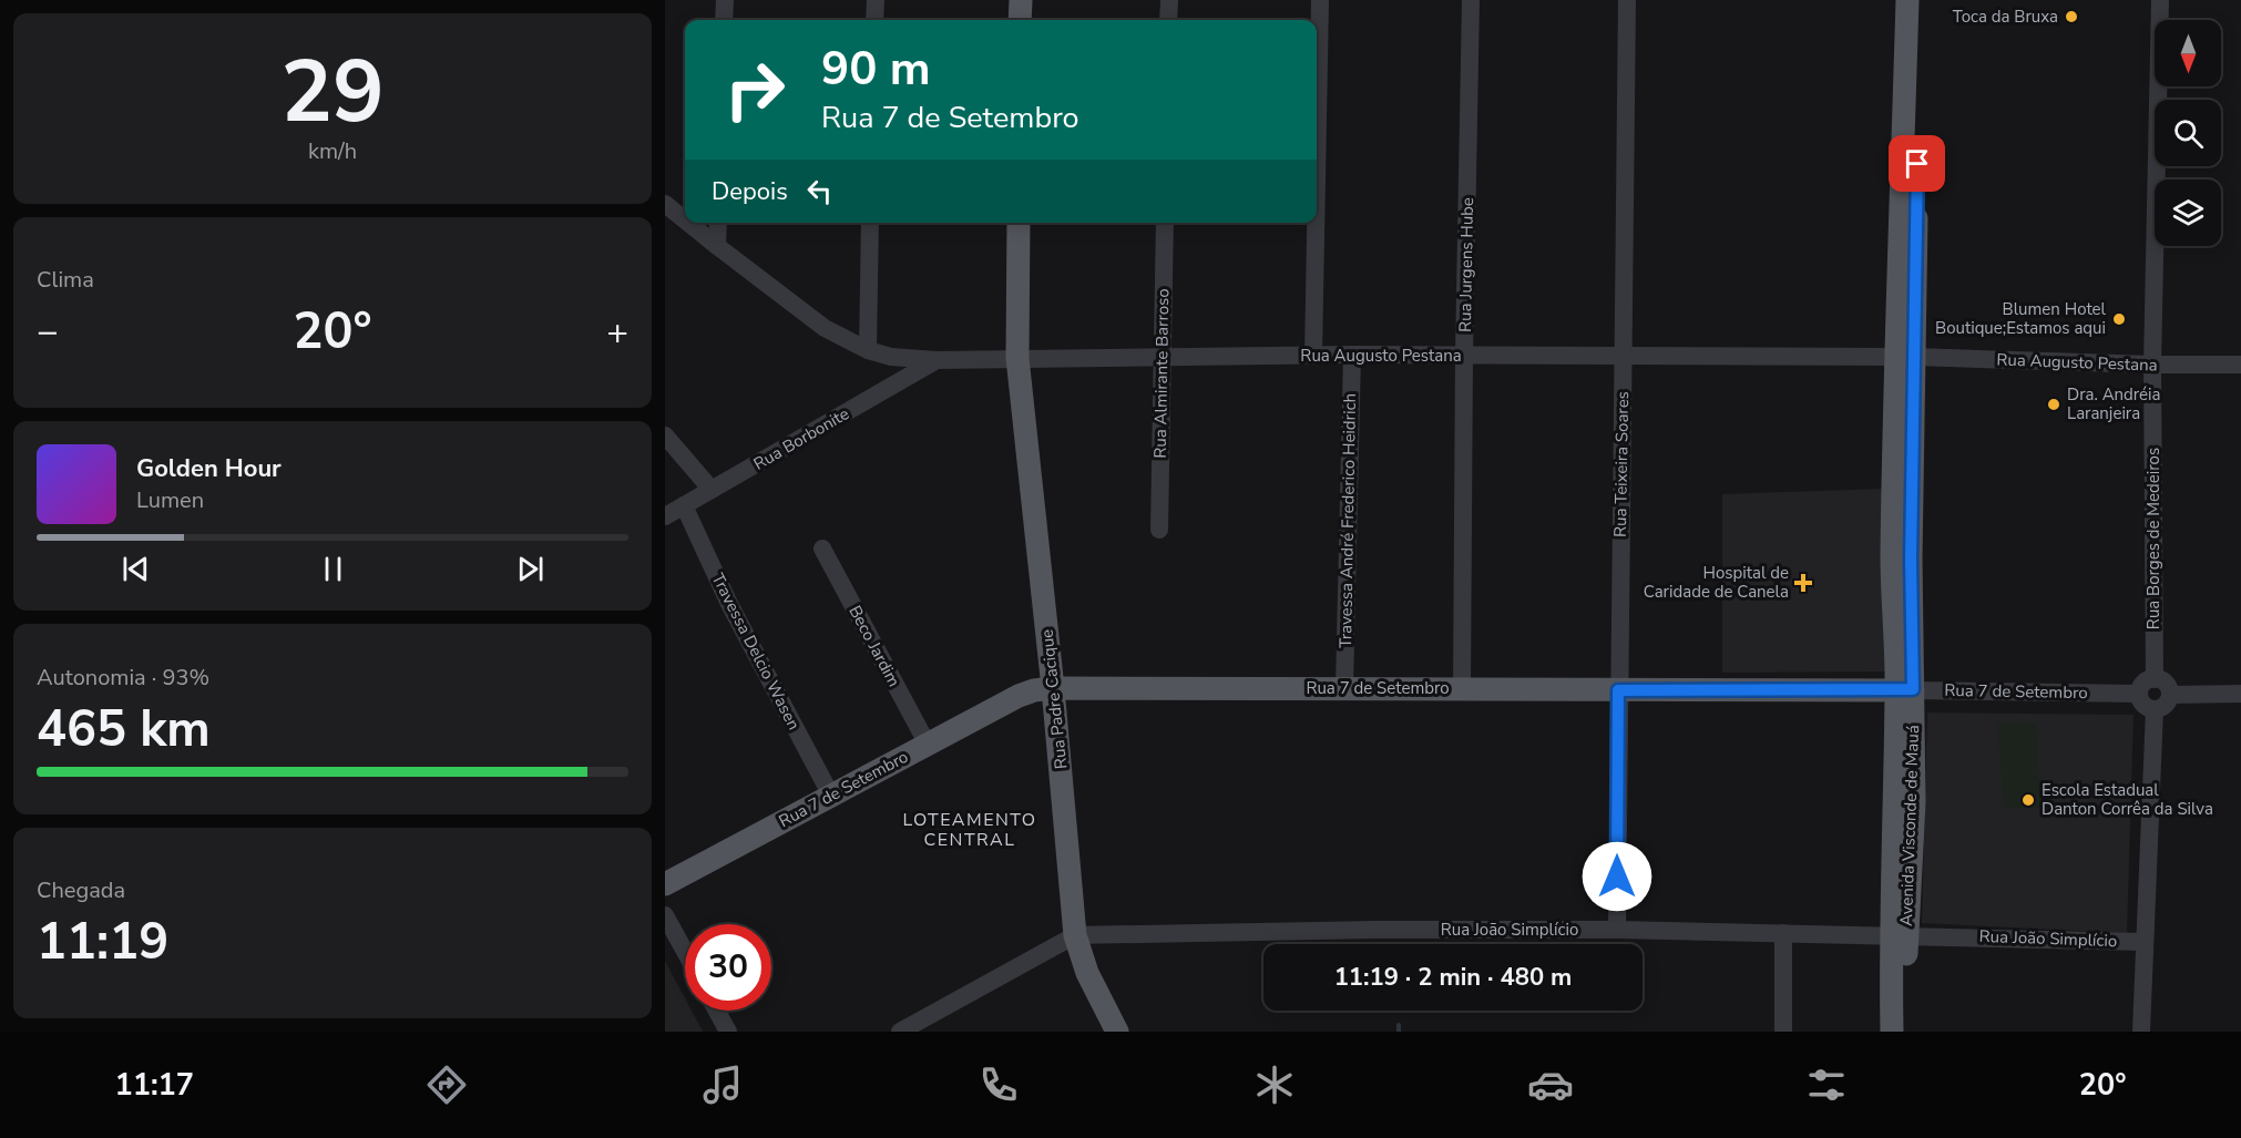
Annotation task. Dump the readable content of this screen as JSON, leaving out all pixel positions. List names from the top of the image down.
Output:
{
  "streets": {
    "main road": ["Rua 7 de Setembro", "Rua Padre Cacique", "Avenida Visconde de Mauá"],
    "street": [
      "Rua Jurgens Hube",
      "Rua Augusto Pestana",
      "Rua Almirante Barroso",
      "Rua Borbonite",
      "Rua Teixeira Soares",
      "Travessa André Frederico Heidrich",
      "Rua Borges de Medeiros",
      "Beco Jardim",
      "Travessa Delcio Wasen",
      "Rua João Simplício"
    ]
  },
  "crossings": [
    ["Rua Jurgens Hube", "Rua Augusto Pestana"],
    ["Rua Jurgens Hube", "Rua 7 de Setembro"],
    ["Rua Augusto Pestana", "Rua Almirante Barroso"],
    ["Rua Augusto Pestana", "Rua Borbonite"],
    ["Rua Augusto Pestana", "Rua Teixeira Soares"],
    ["Rua Augusto Pestana", "Travessa André Frederico Heidrich"],
    ["Rua Augusto Pestana", "Rua Borges de Medeiros"],
    ["Rua Augusto Pestana", "Rua Padre Cacique"],
    ["Rua Augusto Pestana", "Avenida Visconde de Mauá"],
    ["Rua Borbonite", "Travessa Delcio Wasen"],
    ["Rua Teixeira Soares", "Rua 7 de Setembro"],
    ["Rua Teixeira Soares", "Rua João Simplício"],
    ["Travessa André Frederico Heidrich", "Rua 7 de Setembro"],
    ["Rua Borges de Medeiros", "Rua 7 de Setembro"],
    ["Beco Jardim", "Rua 7 de Setembro"],
    ["Travessa Delcio Wasen", "Rua 7 de Setembro"],
    ["Rua 7 de Setembro", "Rua Padre Cacique"],
    ["Rua 7 de Setembro", "Avenida Visconde de Mauá"],
    ["Rua Padre Cacique", "Rua João Simplício"],
    ["Avenida Visconde de Mauá", "Rua João Simplício"]
  ],
  "districts": ["LOTEAMENTO CENTRAL"],
  "places": {
    "other": [
      "Toca da Bruxa",
      "Blumen Hotel Boutique;Estamos aqui",
      "Dra. Andréia Laranjeira",
      "Escola Estadual Danton Corrêa da Silva"
    ],
    "health": ["Hospital de Caridade de Canela"]
  },
  "north": "bottom",
  "page": {
    "tile": [
      ["29", "km/h"],
      "Clima",
      ["Autonomia · 93%", "465 km"],
      ["Chegada", "11:19"]
    ],
    "turn": ["90 m", "Rua 7 de Setembro"],
    "then": "Depois",
    "heat": ["−", "20°", "+"],
    "song": ["Golden Hour", "Lumen"],
    "limit": "30",
    "trip": "11:19 · 2 min · 480 m",
    "tabs": ["11:17", "20°"]
  }
}
